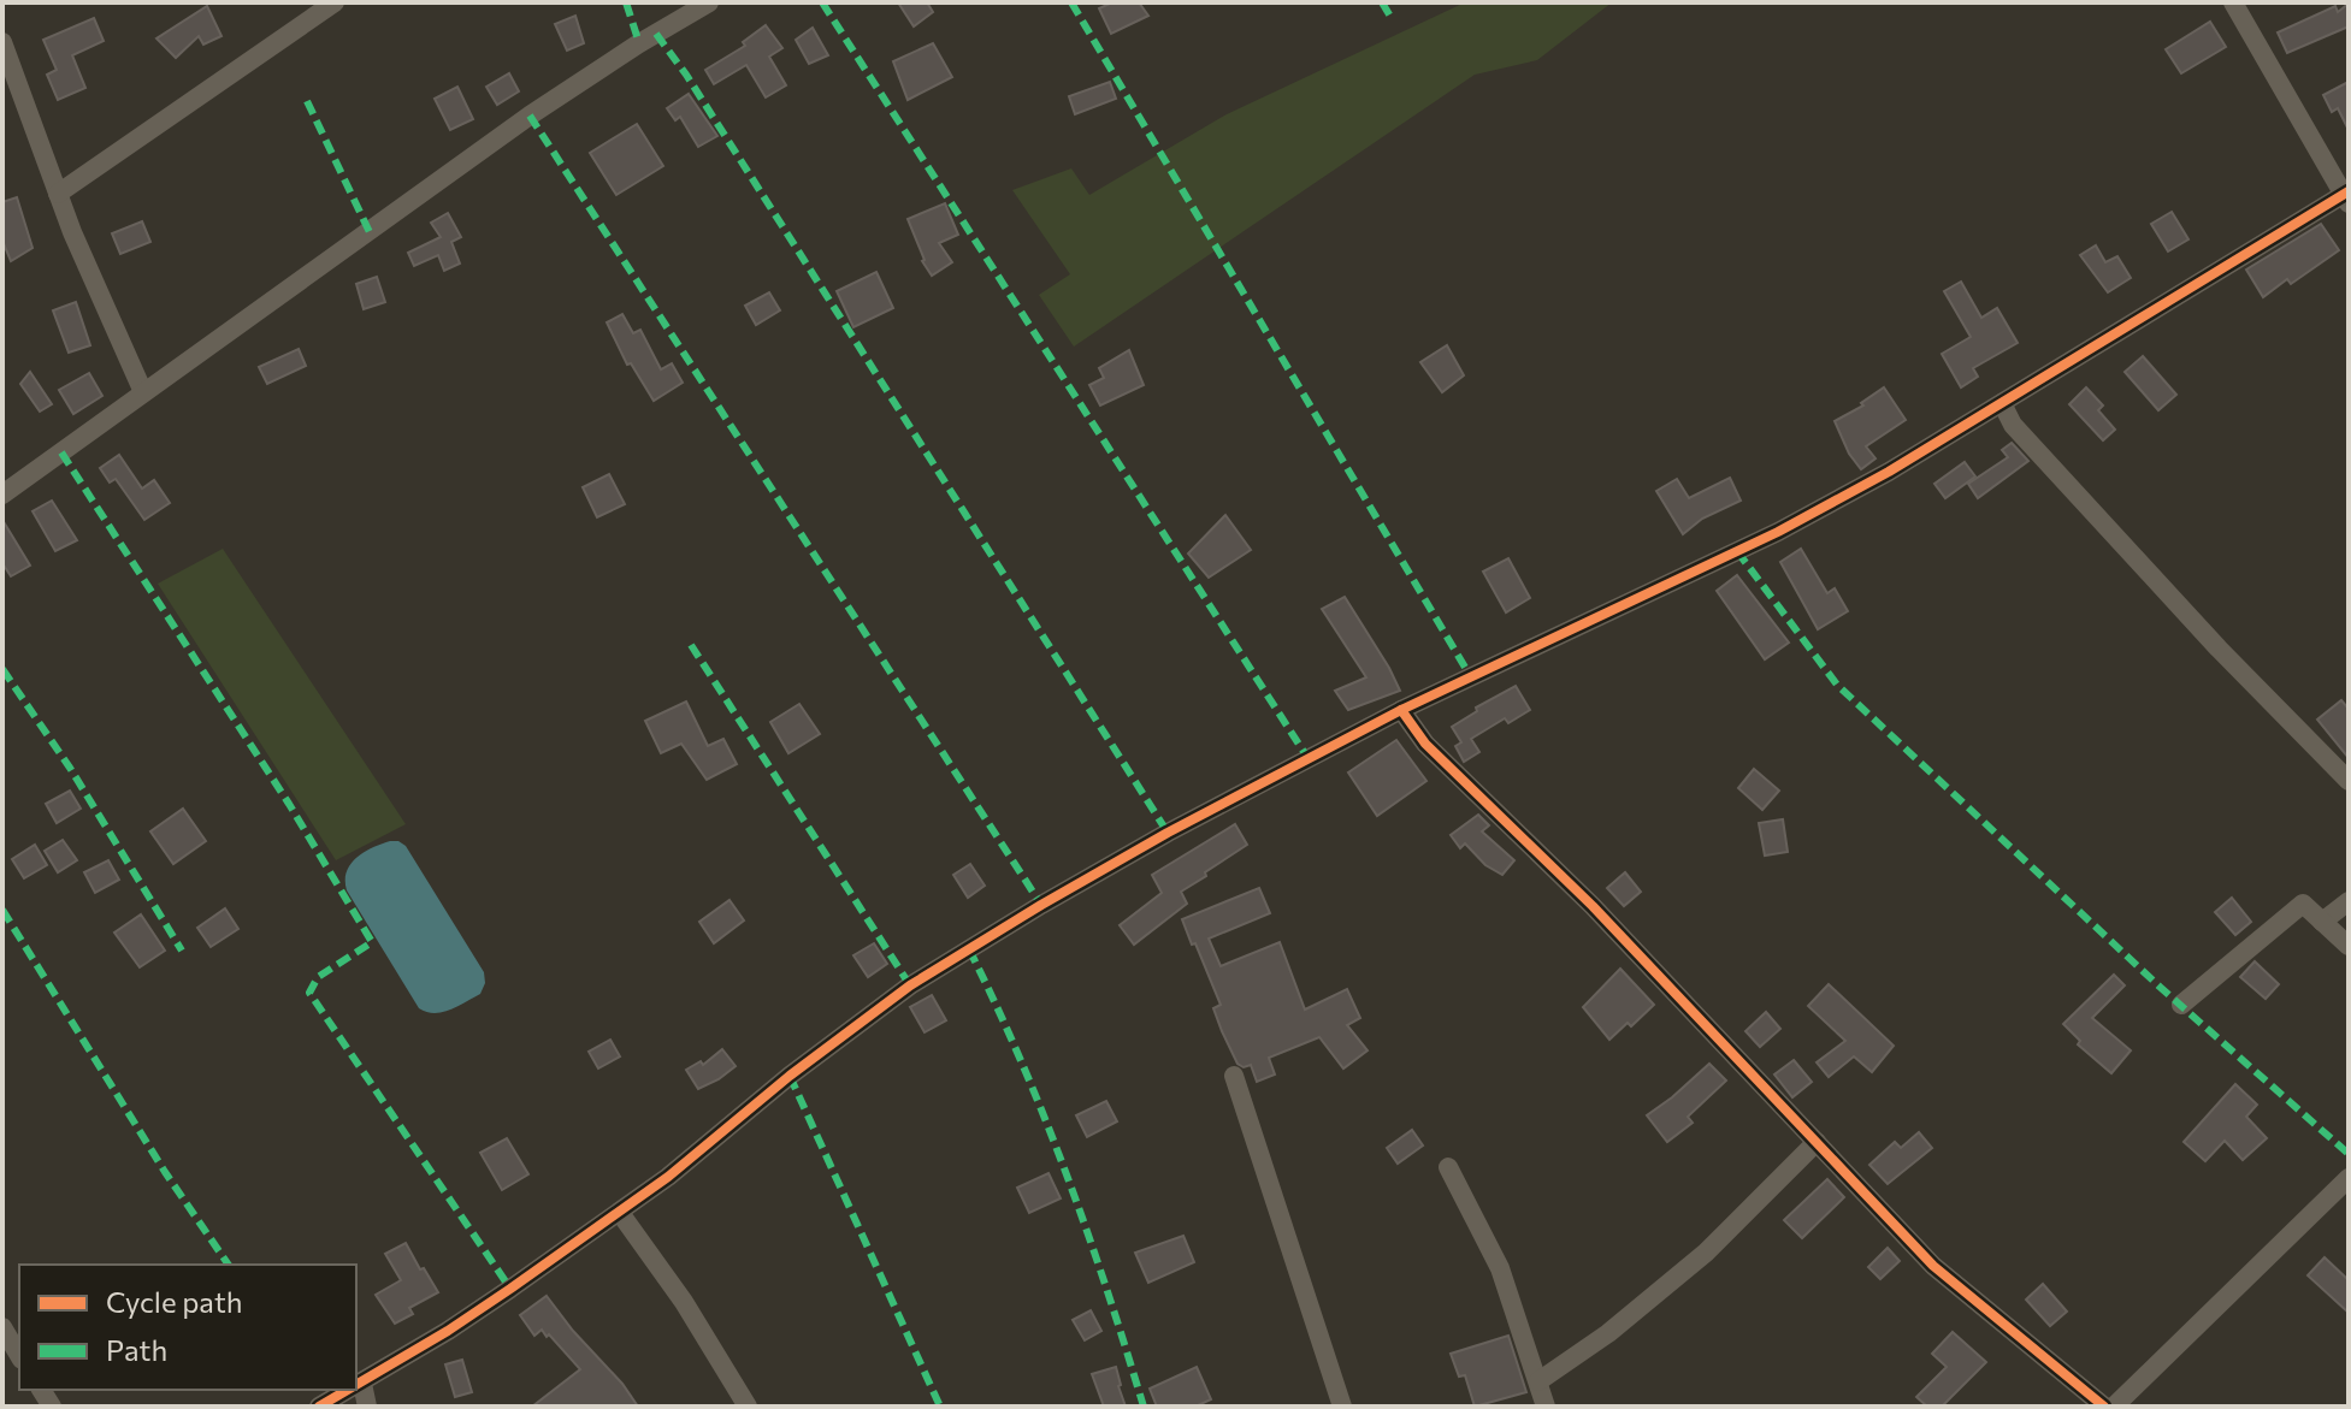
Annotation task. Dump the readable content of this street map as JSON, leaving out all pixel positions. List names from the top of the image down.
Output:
{
  "legend": ["Cycle path", "Path"]
}
